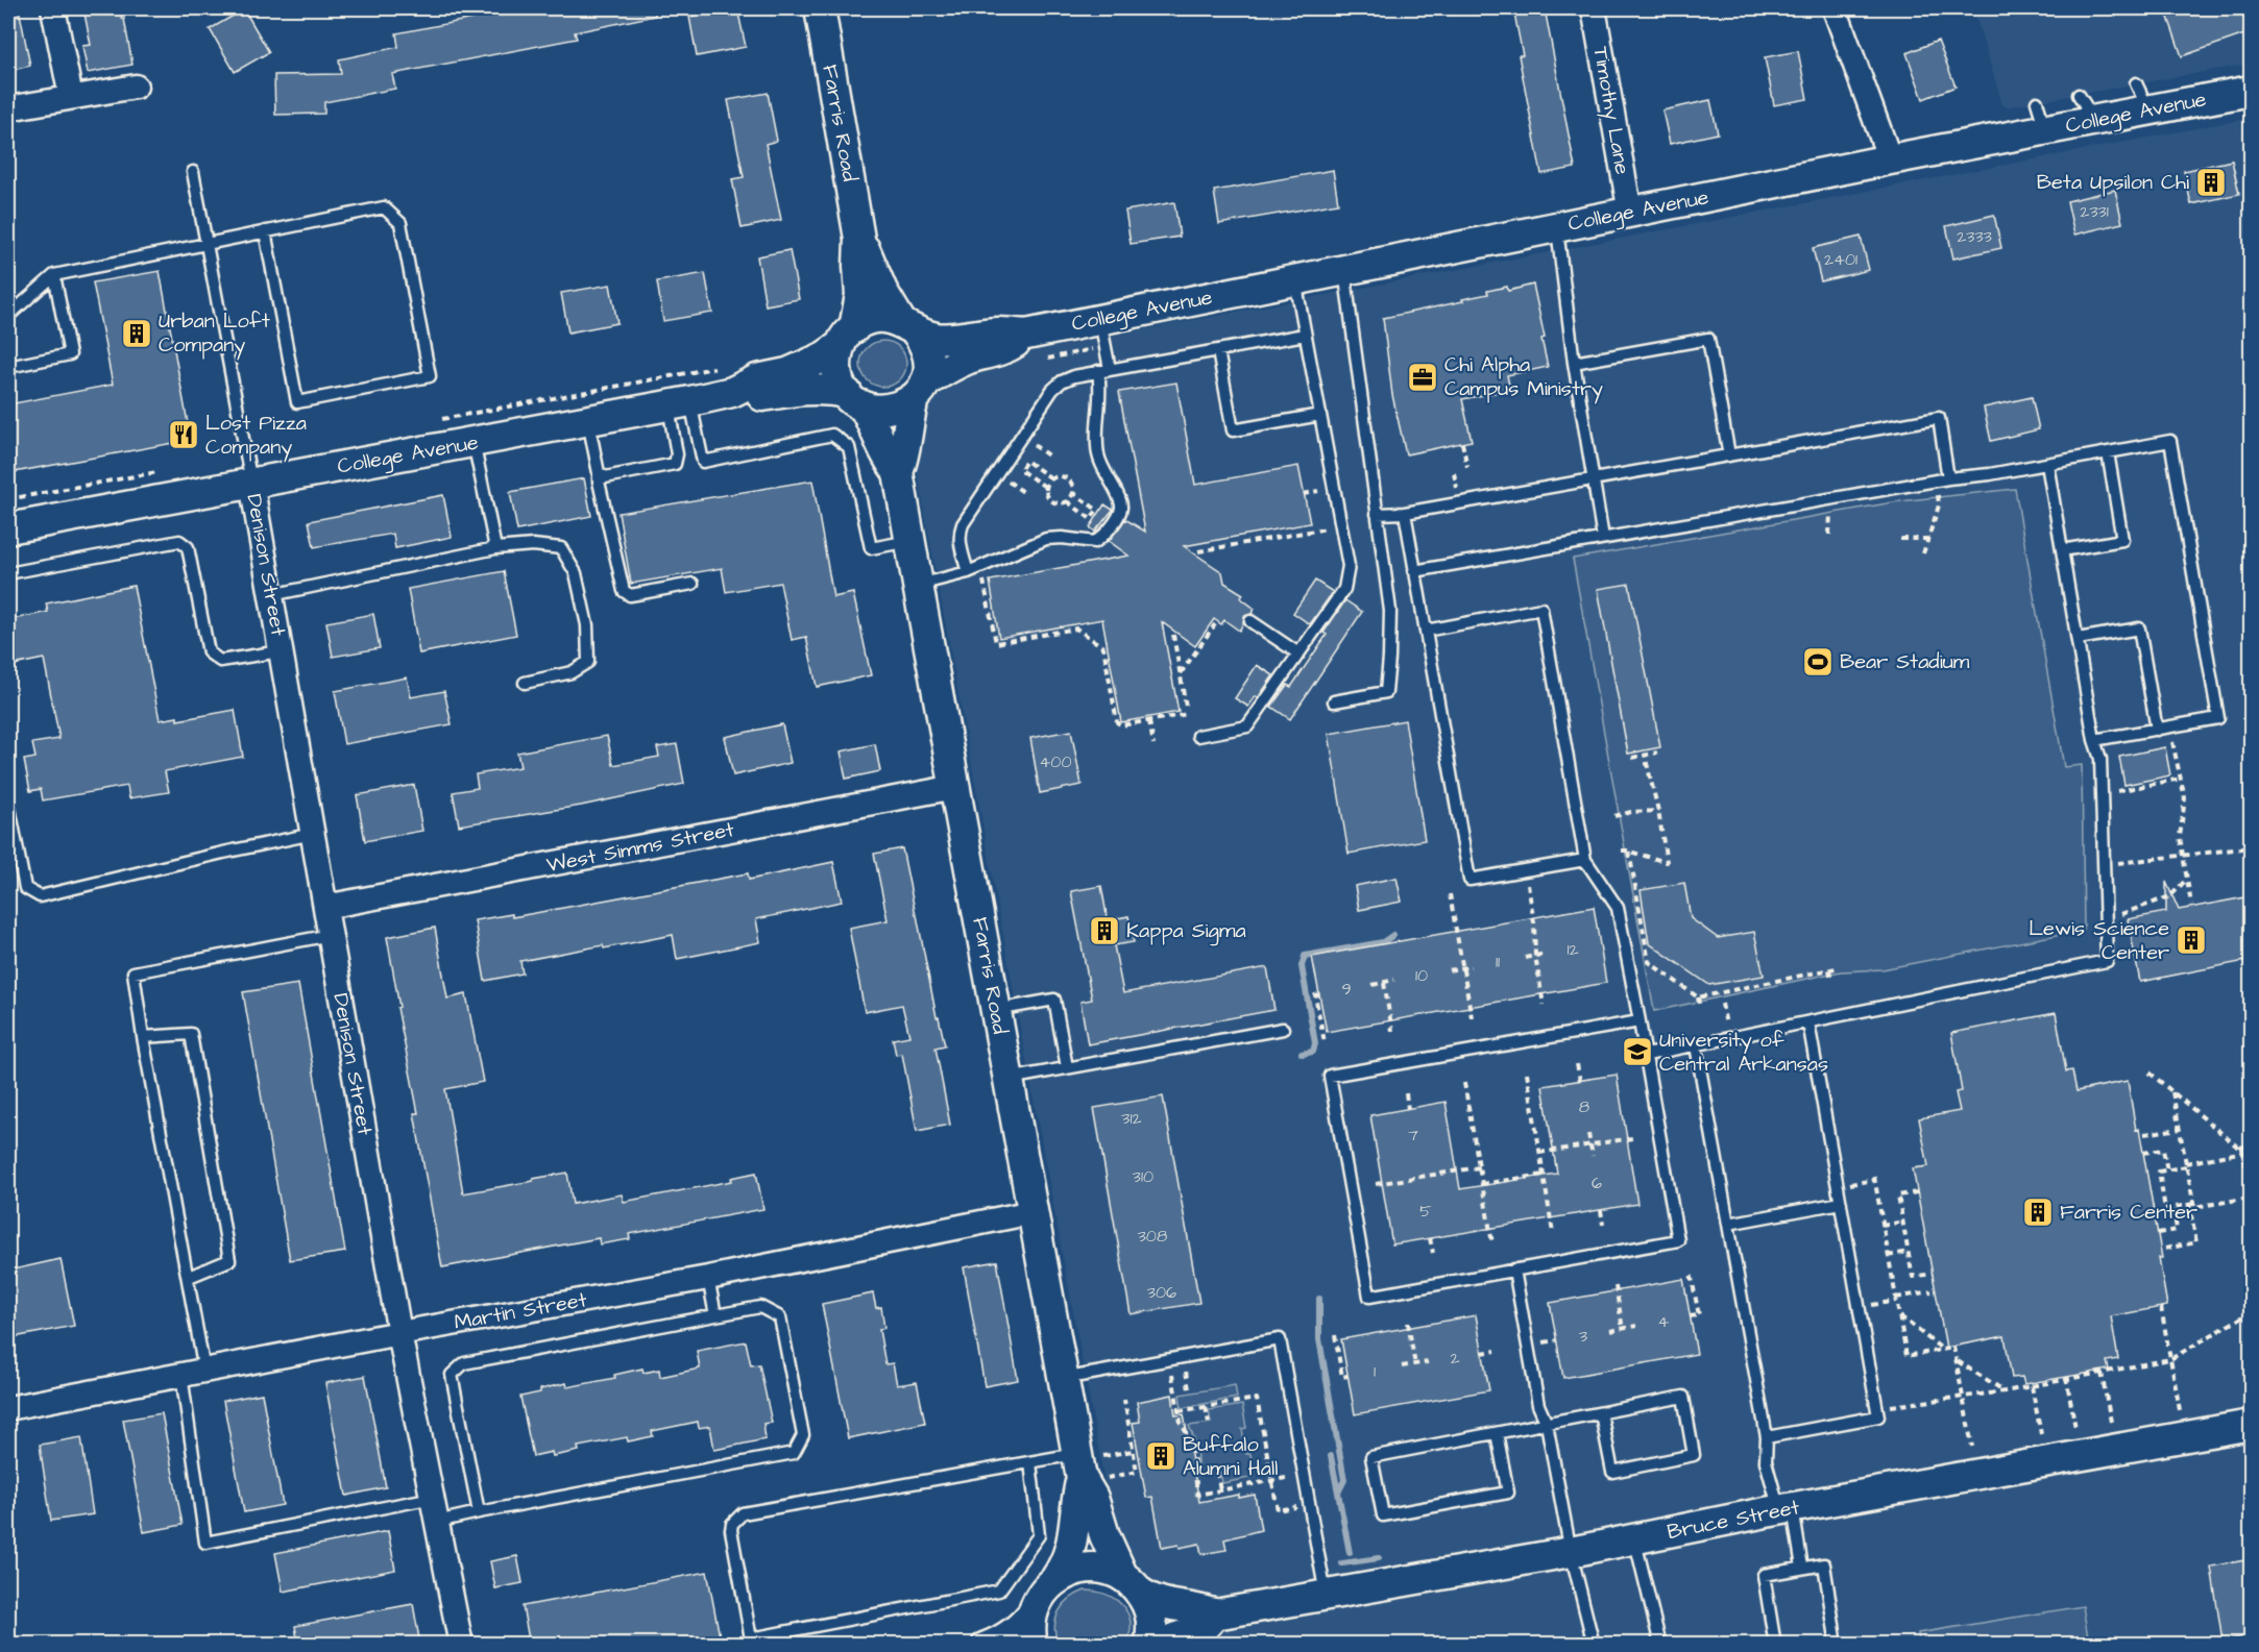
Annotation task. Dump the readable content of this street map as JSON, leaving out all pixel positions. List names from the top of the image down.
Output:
{
  "streets": {
    "street": [
      "Timothy Lane",
      "College Avenue",
      "Farris Road",
      "Denison Street",
      "West Simms Street",
      "Martin Street",
      "Bruce Street"
    ]
  },
  "crossings": [
    ["Timothy Lane", "College Avenue"],
    ["College Avenue", "Farris Road"],
    ["College Avenue", "Denison Street"],
    ["Farris Road", "West Simms Street"],
    ["Farris Road", "Martin Street"],
    ["Farris Road", "Bruce Street"],
    ["Denison Street", "West Simms Street"],
    ["Denison Street", "Martin Street"]
  ],
  "places": {
    "building": [
      "Beta Upsilon Chi",
      "Urban Loft Company",
      "Kappa Sigma",
      "Lewis Science Center",
      "Farris Center",
      "Buffalo Alumni Hall"
    ],
    "office": ["Chi Alpha Campus Ministry"],
    "restaurant": ["Lost Pizza Company"],
    "sports": ["Bear Stadium"],
    "school or university": ["University of Central Arkansas"]
  },
  "house_numbers": [
    "2331",
    "2333",
    "2401",
    "400",
    "12",
    "11",
    "10",
    "9",
    "8",
    "312",
    "7",
    "310",
    "6",
    "5",
    "308",
    "306",
    "4",
    "3",
    "2",
    "1"
  ]
}
